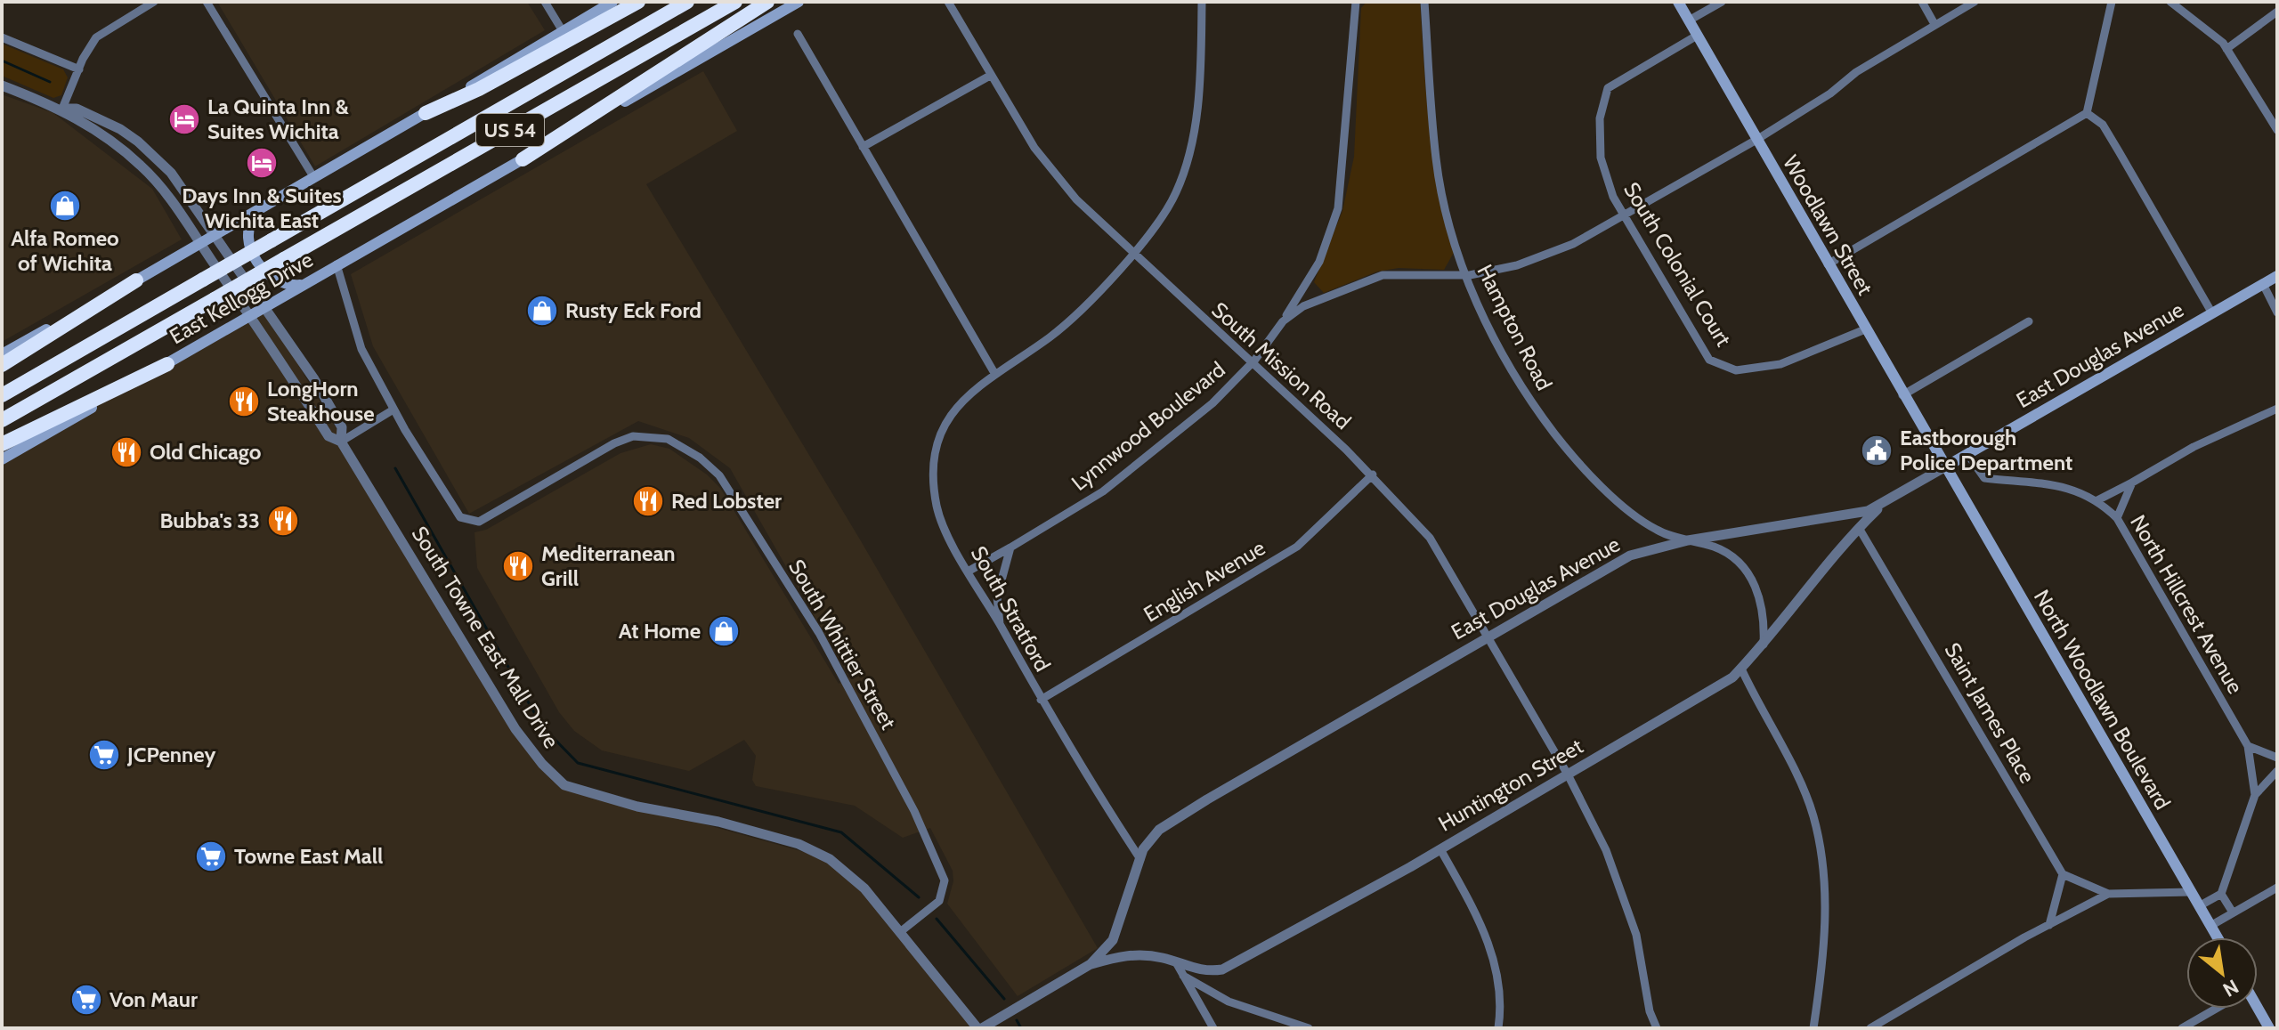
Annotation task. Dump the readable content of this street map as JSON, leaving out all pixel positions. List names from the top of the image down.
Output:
{
  "streets": {
    "highway": ["US 54"],
    "main road": [
      "Woodlawn Street",
      "East Kellogg Drive",
      "East Douglas Avenue",
      "North Woodlawn Boulevard"
    ],
    "street": [
      "South Colonial Court",
      "Hampton Road",
      "South Mission Road",
      "Lynnwood Boulevard",
      "English Avenue",
      "North Hillcrest Avenue",
      "South Stratford",
      "South Towne East Mall Drive",
      "South Whittier Street",
      "Saint James Place",
      "Huntington Street"
    ]
  },
  "crossings": [
    ["Woodlawn Street", "South Colonial Court"],
    ["Woodlawn Street", "East Douglas Avenue"],
    ["Woodlawn Street", "Lynnwood Boulevard"],
    ["Woodlawn Street", "North Woodlawn Boulevard"],
    ["South Colonial Court", "Lynnwood Boulevard"],
    ["East Kellogg Drive", "South Towne East Mall Drive"],
    ["Hampton Road", "East Douglas Avenue"],
    ["Hampton Road", "Lynnwood Boulevard"],
    ["Hampton Road", "Huntington Street"],
    ["East Douglas Avenue", "South Mission Road"],
    ["East Douglas Avenue", "North Hillcrest Avenue"],
    ["East Douglas Avenue", "South Stratford"],
    ["East Douglas Avenue", "South Towne East Mall Drive"],
    ["East Douglas Avenue", "North Woodlawn Boulevard"],
    ["East Douglas Avenue", "Huntington Street"],
    ["South Mission Road", "Lynnwood Boulevard"],
    ["South Mission Road", "English Avenue"],
    ["South Mission Road", "South Stratford"],
    ["South Mission Road", "Huntington Street"],
    ["Lynnwood Boulevard", "South Stratford"],
    ["English Avenue", "South Stratford"],
    ["South Towne East Mall Drive", "South Whittier Street"],
    ["Saint James Place", "Huntington Street"]
  ],
  "places": {
    "hotel": ["La Quinta Inn & Suites Wichita", "Days Inn & Suites Wichita East"],
    "shop": ["Alfa Romeo of Wichita", "Rusty Eck Ford", "At Home"],
    "restaurant": [
      "LongHorn Steakhouse",
      "Old Chicago",
      "Red Lobster",
      "Bubba's 33",
      "Mediterranean Grill"
    ],
    "public building": ["Eastborough Police Department"],
    "supermarket": ["JCPenney", "Towne East Mall", "Von Maur"]
  },
  "north": "bottom right"
}
